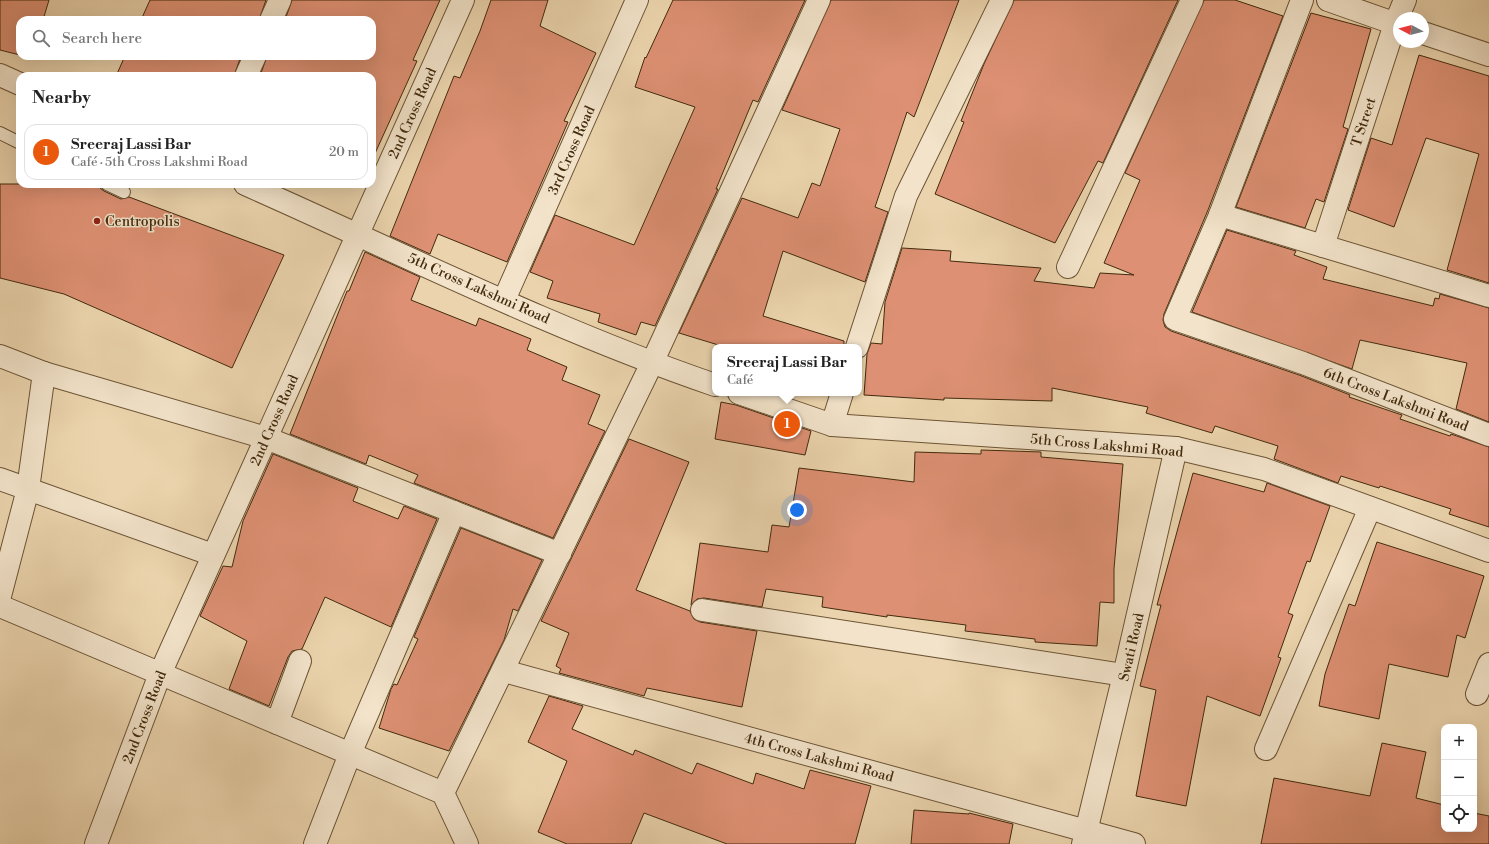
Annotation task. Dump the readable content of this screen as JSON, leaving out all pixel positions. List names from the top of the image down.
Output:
{
  "streets": {
    "street": [
      "2nd Cross Road",
      "T Street",
      "3rd Cross Road",
      "5th Cross Lakshmi Road",
      "6th Cross Lakshmi Road",
      "Swati Road",
      "4th Cross Lakshmi Road"
    ]
  },
  "crossings": [
    ["2nd Cross Road", "5th Cross Lakshmi Road"],
    ["3rd Cross Road", "5th Cross Lakshmi Road"],
    ["5th Cross Lakshmi Road", "Swati Road"],
    ["Swati Road", "4th Cross Lakshmi Road"]
  ],
  "places": ["Centropolis"],
  "north": "left",
  "page": {
    "search": "Search here",
    "heading": "Nearby",
    "list": [
      {
        "mark": "1",
        "name": "Sreeraj Lassi Bar",
        "note": "Café · 5th Cross Lakshmi Road",
        "value": "20 m"
      }
    ],
    "popup": ["Sreeraj Lassi Bar", "Café"],
    "pins": "1",
    "map_buttons": ["+", "−"]
  }
}
